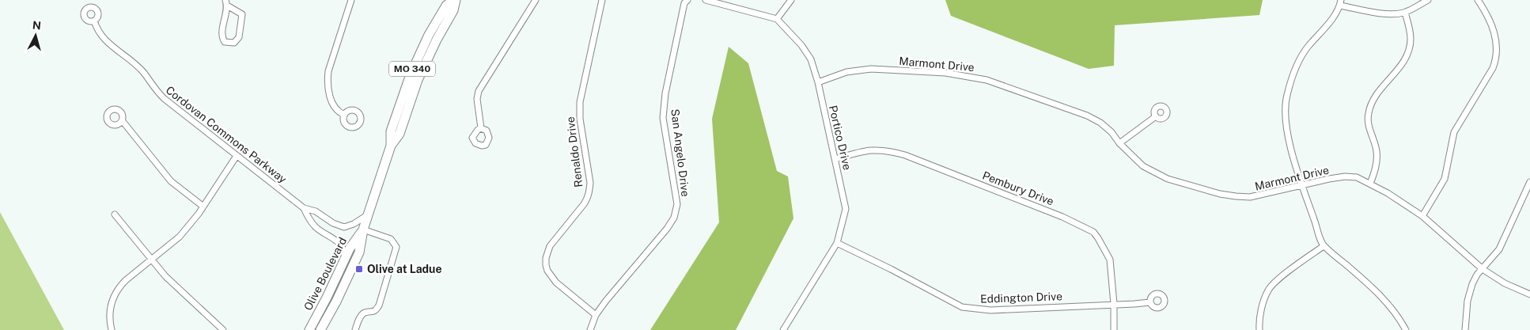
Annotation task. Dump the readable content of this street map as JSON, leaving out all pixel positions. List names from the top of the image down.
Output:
{
  "streets": {
    "main road": ["MO 340", "Olive Boulevard"],
    "street": [
      "Marmont Drive",
      "Cordovan Commons Parkway",
      "Portico Drive",
      "Renaldo Drive",
      "San Angelo Drive",
      "Pembury Drive",
      "Eddington Drive"
    ]
  },
  "crossings": [
    ["Marmont Drive", "Portico Drive"],
    ["Cordovan Commons Parkway", "Olive Boulevard"],
    ["Portico Drive", "Pembury Drive"],
    ["Portico Drive", "Eddington Drive"],
    ["Renaldo Drive", "San Angelo Drive"],
    ["Pembury Drive", "Eddington Drive"]
  ],
  "places": {
    "transit": ["Olive at Ladue"]
  },
  "north": "top"
}
